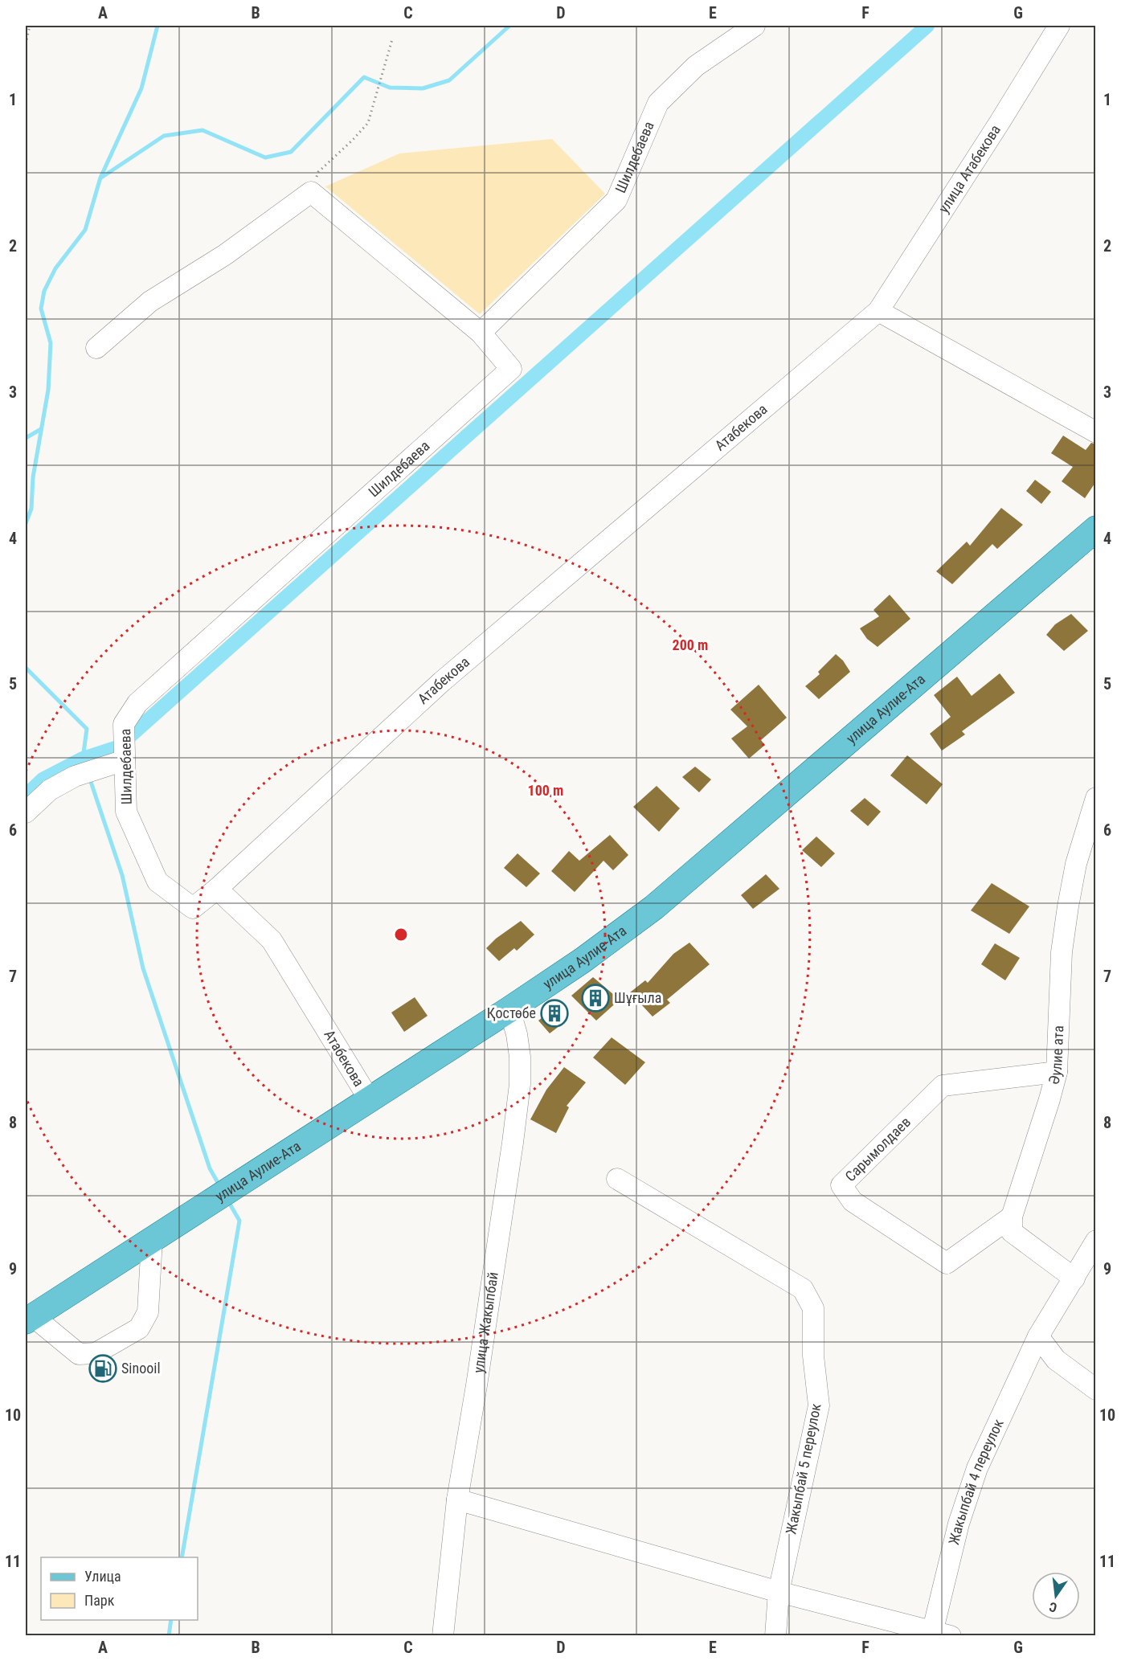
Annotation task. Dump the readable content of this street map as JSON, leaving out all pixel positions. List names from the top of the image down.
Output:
{
  "streets": {
    "main road": ["улица Аулие-Ата"],
    "street": [
      "Шилдебаева",
      "улица Атабекова",
      "Атабекова",
      "Әулие ата",
      "Сарымолдаев",
      "улица Жакыпбай",
      "Жакыпбай 5 переулок",
      "Жакыпбай 4 переулок"
    ]
  },
  "crossings": [
    ["Шилдебаева", "Атабекова"],
    ["улица Атабекова", "Атабекова"],
    ["Атабекова", "улица Аулие-Ата"],
    ["улица Аулие-Ата", "улица Жакыпбай"],
    ["Әулие ата", "Сарымолдаев"]
  ],
  "places": {
    "building": ["Шұғыла", "Қостөбе"],
    "fuel station": ["Sinooil"]
  },
  "legend": ["Улица", "Парк"],
  "north": "bottom",
  "grid": {
    "columns": [
      "A",
      "B",
      "C",
      "D",
      "E",
      "F",
      "G"
    ],
    "rows": [
      "1",
      "2",
      "3",
      "4",
      "5",
      "6",
      "7",
      "8",
      "9",
      "10",
      "11"
    ]
  },
  "rings": ["200 m", "100 m"]
}
